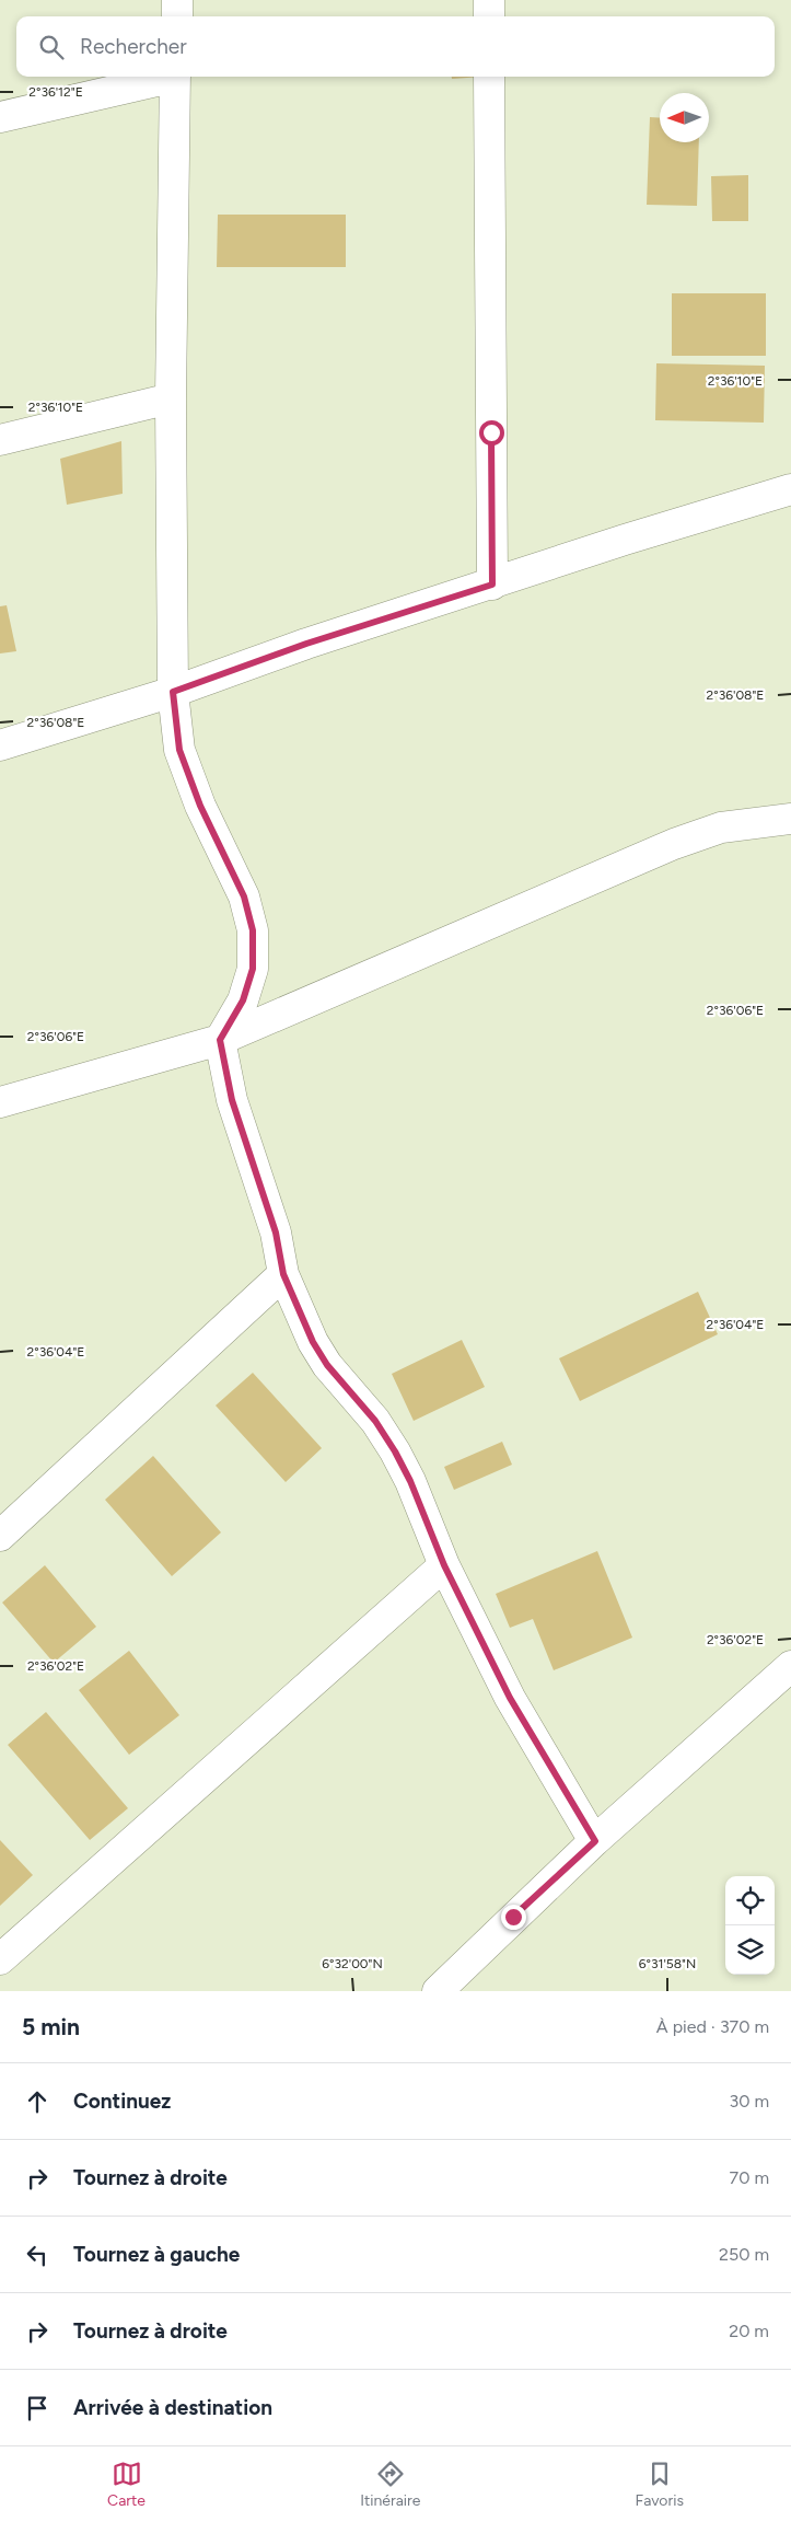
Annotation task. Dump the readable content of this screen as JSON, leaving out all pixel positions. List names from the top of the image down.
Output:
{
  "north": "left",
  "page": {
    "search": "Rechercher",
    "heading": ["5 min", "À pied · 370 m"],
    "list": [
      ["Continuez", "30 m"],
      ["Tournez à droite", "70 m"],
      ["Tournez à gauche", "250 m"],
      ["Tournez à droite", "20 m"],
      "Arrivée à destination"
    ],
    "nav": ["Carte", "Itinéraire", "Favoris"]
  },
  "coordinates": [
    "2°36'12\"E",
    "2°36'10\"E",
    "2°36'08\"E",
    "2°36'06\"E",
    "2°36'04\"E",
    "2°36'02\"E",
    "6°32'00\"N",
    "6°31'58\"N"
  ]
}
